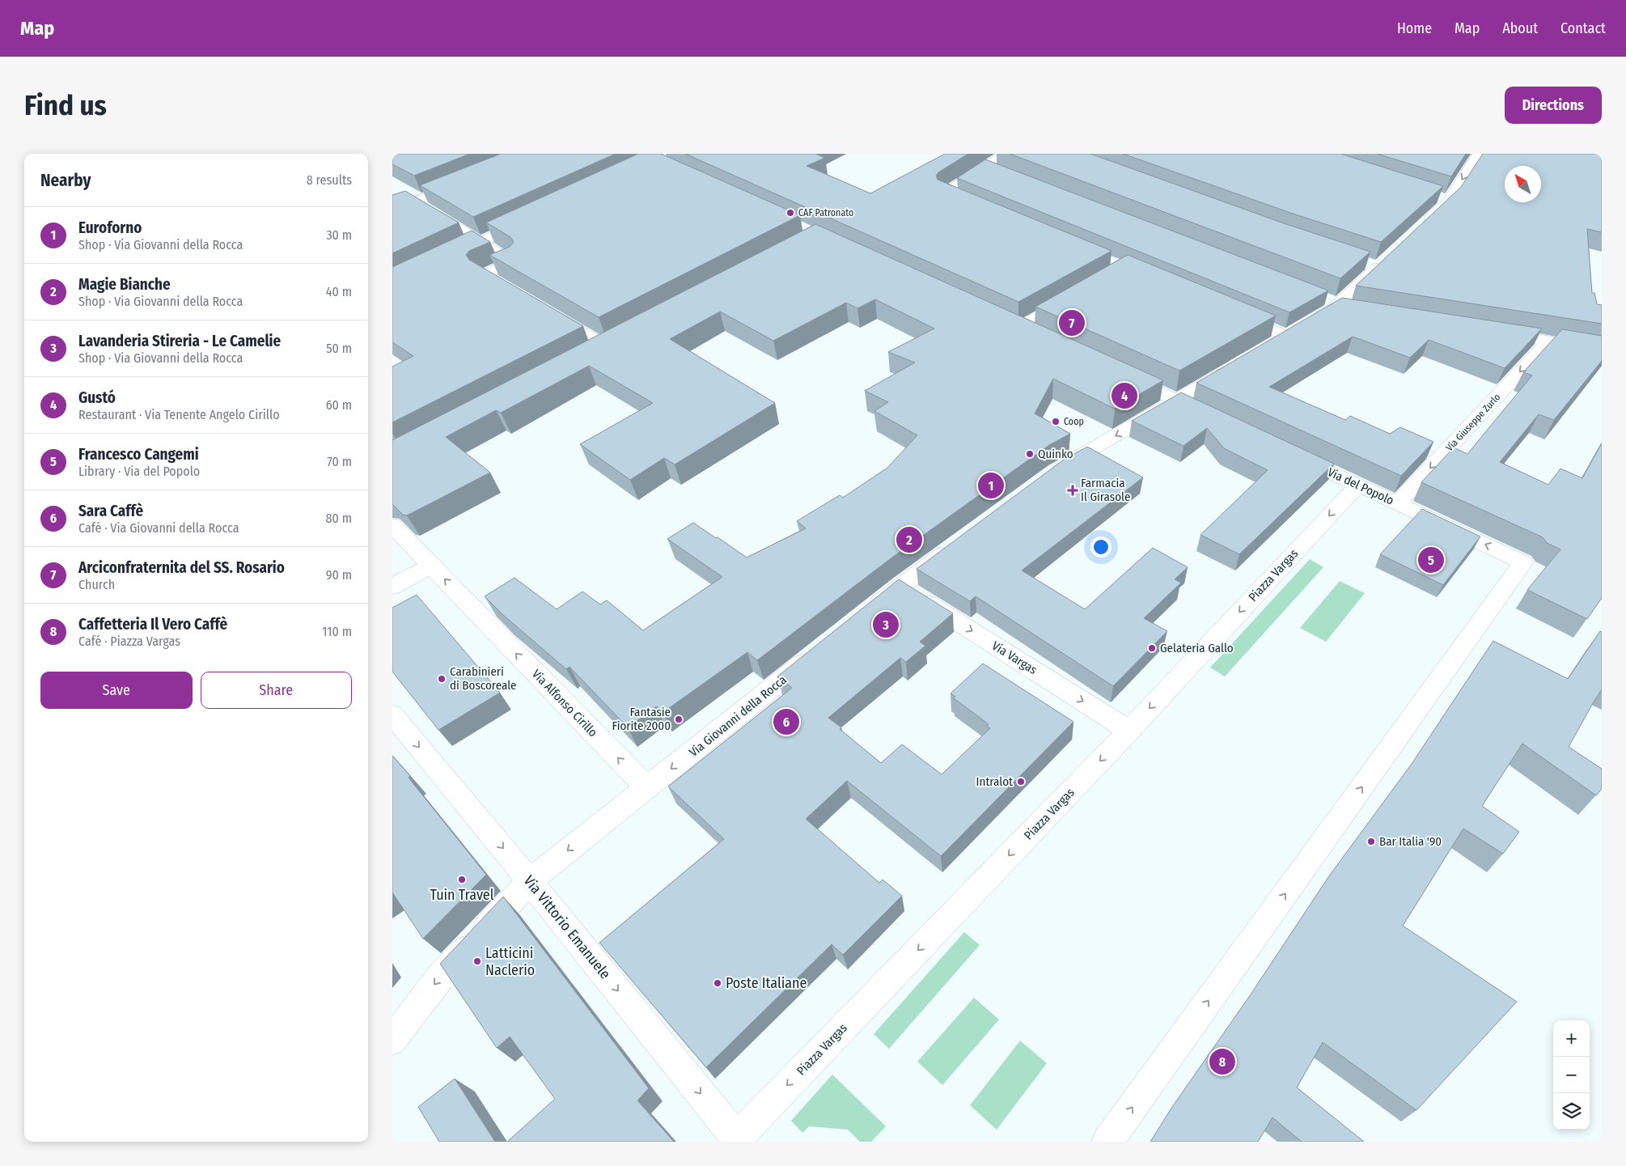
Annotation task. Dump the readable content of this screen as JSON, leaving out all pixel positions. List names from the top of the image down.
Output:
{
  "streets": {
    "street": [
      "Via Giuseppe Zurlo",
      "Via del Popolo",
      "Piazza Vargas",
      "Via Vargas",
      "Via Alfonso Cirillo",
      "Via Giovanni della Rocca",
      "Via Vittorio Emanuele"
    ]
  },
  "crossings": [
    ["Via Giuseppe Zurlo", "Via del Popolo"],
    ["Via del Popolo", "Piazza Vargas"],
    ["Piazza Vargas", "Via Vargas"],
    ["Piazza Vargas", "Via Vittorio Emanuele"],
    ["Via Alfonso Cirillo", "Via Giovanni della Rocca"],
    ["Via Giovanni della Rocca", "Via Vittorio Emanuele"]
  ],
  "one_way": [
    "Via del Popolo",
    "Piazza Vargas",
    "Via Vargas",
    "Via Alfonso Cirillo",
    "Via Giovanni della Rocca",
    "Via Vittorio Emanuele"
  ],
  "places": {
    "other": [
      "CAF Patronato",
      "Coop",
      "Quinko",
      "Gelateria Gallo",
      "Carabinieri di Boscoreale",
      "Fantasie Fiorite 2000",
      "Intralot",
      "Bar Italia '90",
      "Tuin Travel",
      "Latticini Naclerio",
      "Poste Italiane"
    ],
    "health": ["Farmacia Il Girasole"]
  },
  "north": "top left",
  "page": {
    "header": "Map",
    "nav": [
      "Home",
      "Map",
      "About",
      "Contact"
    ],
    "buttons": [
      "Directions",
      ["Save", "Share"]
    ],
    "title": "Find us",
    "heading": ["Nearby", "8 results"],
    "list": [
      {
        "mark": "1",
        "name": "Euroforno",
        "note": "Shop · Via Giovanni della Rocca",
        "value": "30 m"
      },
      {
        "mark": "2",
        "name": "Magie Bianche",
        "note": "Shop · Via Giovanni della Rocca",
        "value": "40 m"
      },
      {
        "mark": "3",
        "name": "Lavanderia Stireria - Le Camelie",
        "note": "Shop · Via Giovanni della Rocca",
        "value": "50 m"
      },
      {
        "mark": "4",
        "name": "Gustó",
        "note": "Restaurant · Via Tenente Angelo Cirillo",
        "value": "60 m"
      },
      {
        "mark": "5",
        "name": "Francesco Cangemi",
        "note": "Library · Via del Popolo",
        "value": "70 m"
      },
      {
        "mark": "6",
        "name": "Sara Caffè",
        "note": "Café · Via Giovanni della Rocca",
        "value": "80 m"
      },
      {
        "mark": "7",
        "name": "Arciconfraternita del SS. Rosario",
        "note": "Church",
        "value": "90 m"
      },
      {
        "mark": "8",
        "name": "Caffetteria Il Vero Caffè",
        "note": "Café · Piazza Vargas",
        "value": "110 m"
      }
    ],
    "pins": [
      "7",
      "4",
      "1",
      "2",
      "5",
      "3",
      "6",
      "8"
    ],
    "map_buttons": ["+", "−"]
  }
}
